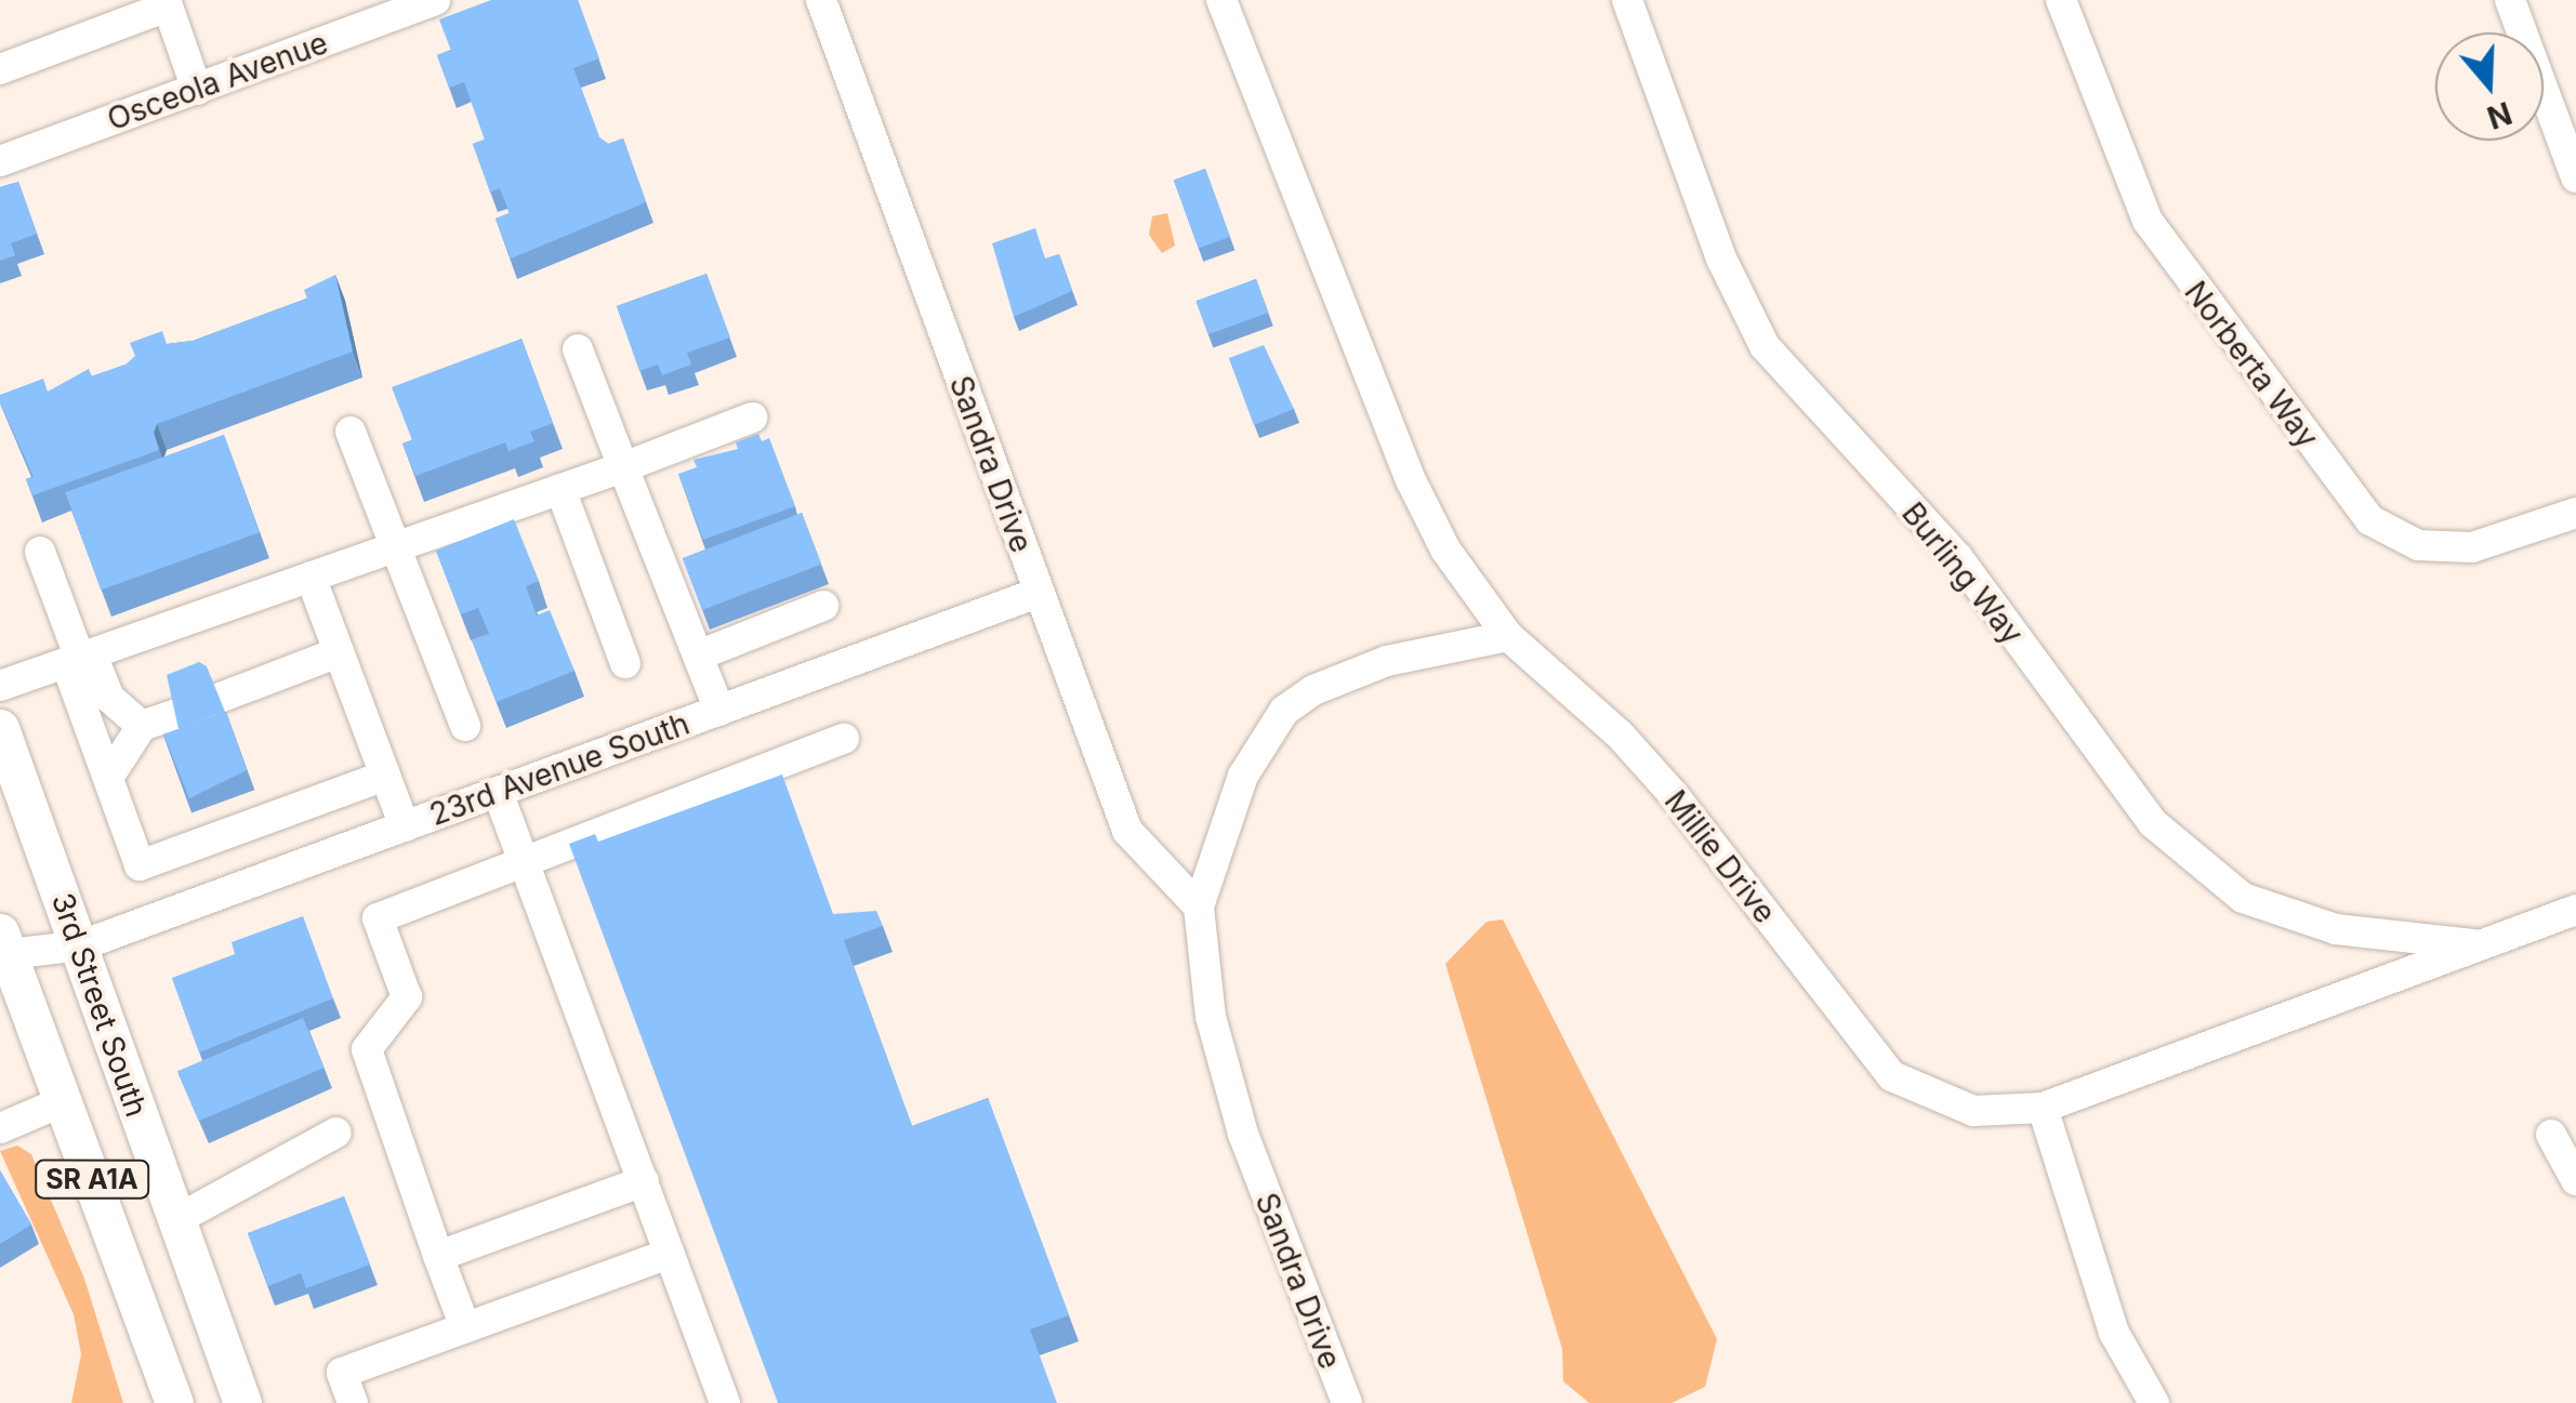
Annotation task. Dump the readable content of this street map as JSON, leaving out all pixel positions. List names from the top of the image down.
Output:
{
  "streets": {
    "main road": ["3rd Street South", "SR A1A"],
    "street": [
      "Osceola Avenue",
      "Norberta Way",
      "Sandra Drive",
      "Burling Way",
      "23rd Avenue South",
      "Millie Drive"
    ]
  },
  "crossings": [
    ["Sandra Drive", "23rd Avenue South"],
    ["Sandra Drive", "Millie Drive"],
    ["Burling Way", "Millie Drive"],
    ["23rd Avenue South", "3rd Street South"],
    ["23rd Avenue South", "SR A1A"]
  ],
  "north": "bottom"
}
